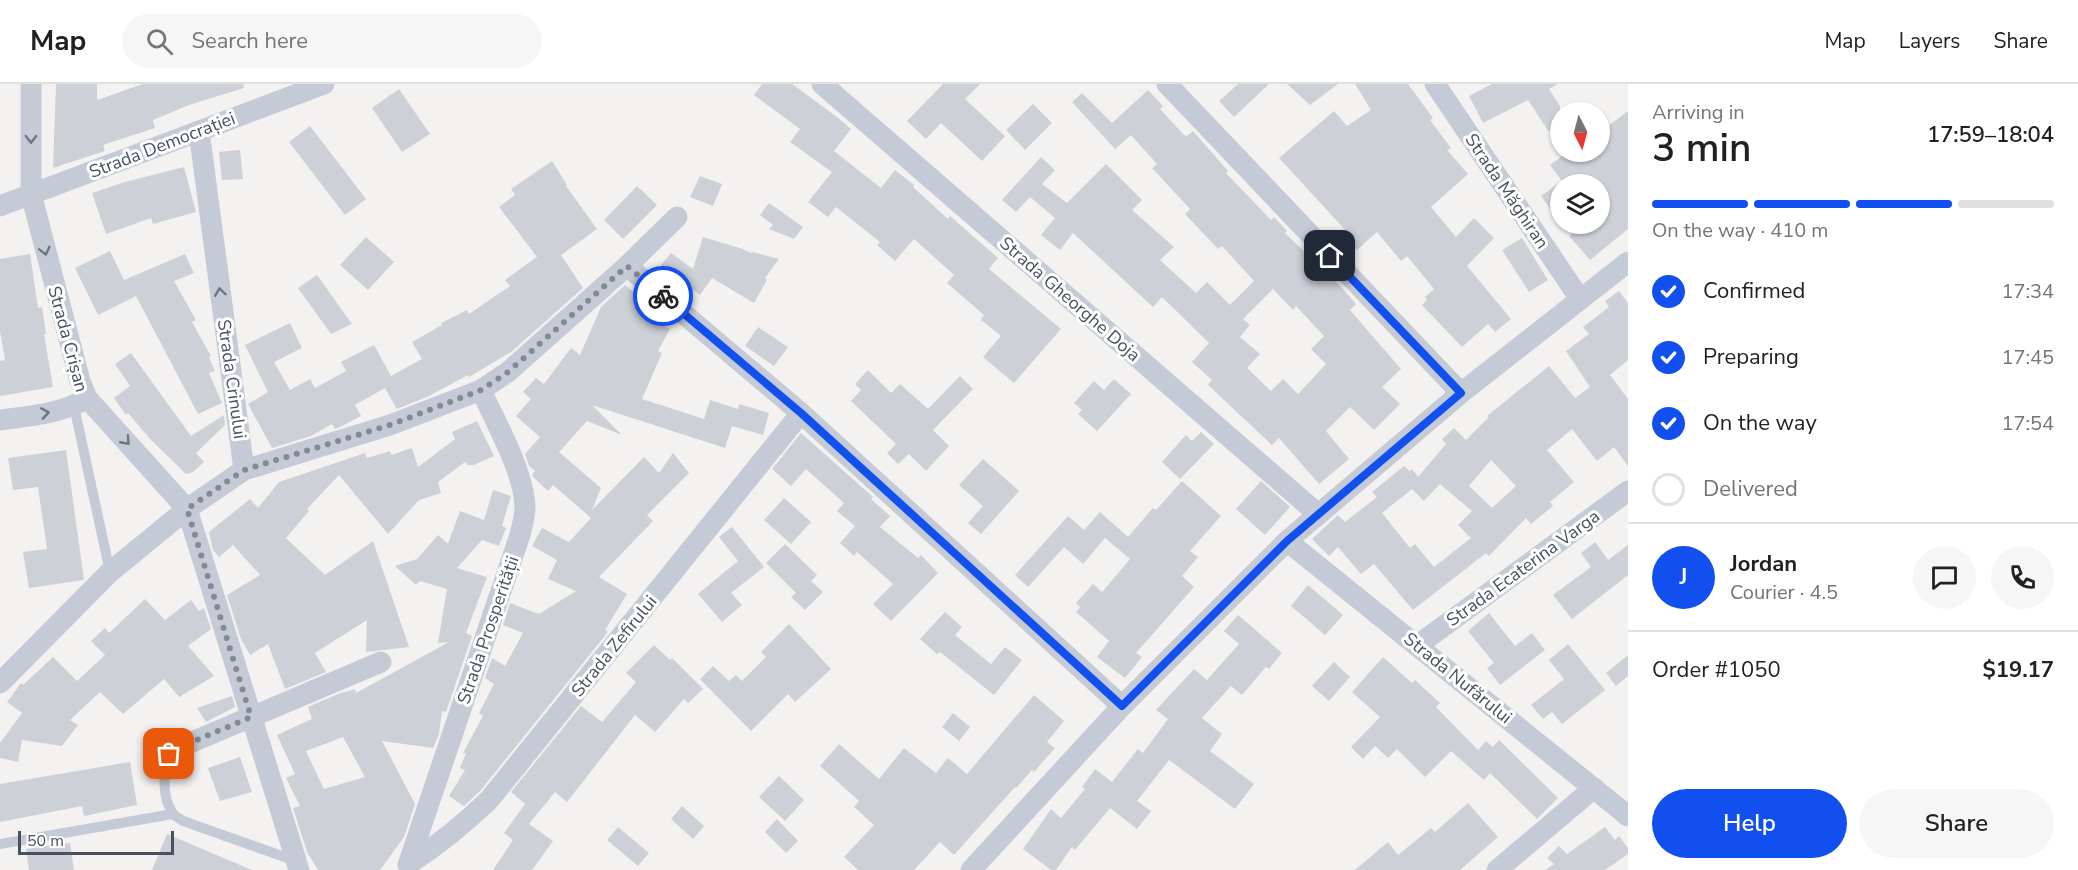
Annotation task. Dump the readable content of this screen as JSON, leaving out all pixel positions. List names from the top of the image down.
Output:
{
  "streets": {
    "street": [
      "Strada Democrației",
      "Strada Măghiran",
      "Strada Gheorghe Doja",
      "Strada Crișan",
      "Strada Crinului",
      "Strada Ecaterina Varga",
      "Strada Prosperității",
      "Strada Zefirului",
      "Strada Nufărului"
    ]
  },
  "crossings": [
    ["Strada Democrației", "Strada Crișan"],
    ["Strada Democrației", "Strada Crinului"],
    ["Strada Ecaterina Varga", "Strada Nufărului"],
    ["Strada Prosperității", "Strada Zefirului"]
  ],
  "one_way": ["Strada Crișan", "Strada Crinului"],
  "scale_bar": "50 m",
  "north": "bottom",
  "page": {
    "header": "Map",
    "search": "Search here",
    "nav": ["Map", "Layers", "Share"],
    "heading": ["3 min", "Arriving in", "17:59–18:04"],
    "panel": [
      "Jordan",
      "Courier · 4.5",
      "Order #1050",
      "$19.17"
    ],
    "bar": "On the way · 410 m",
    "list": [
      ["Confirmed", "17:34"],
      ["Preparing", "17:45"],
      ["On the way", "17:54"],
      "Delivered"
    ],
    "round": "J",
    "buttons": ["Help", "Share"],
    "scale": "50 m"
  }
}
